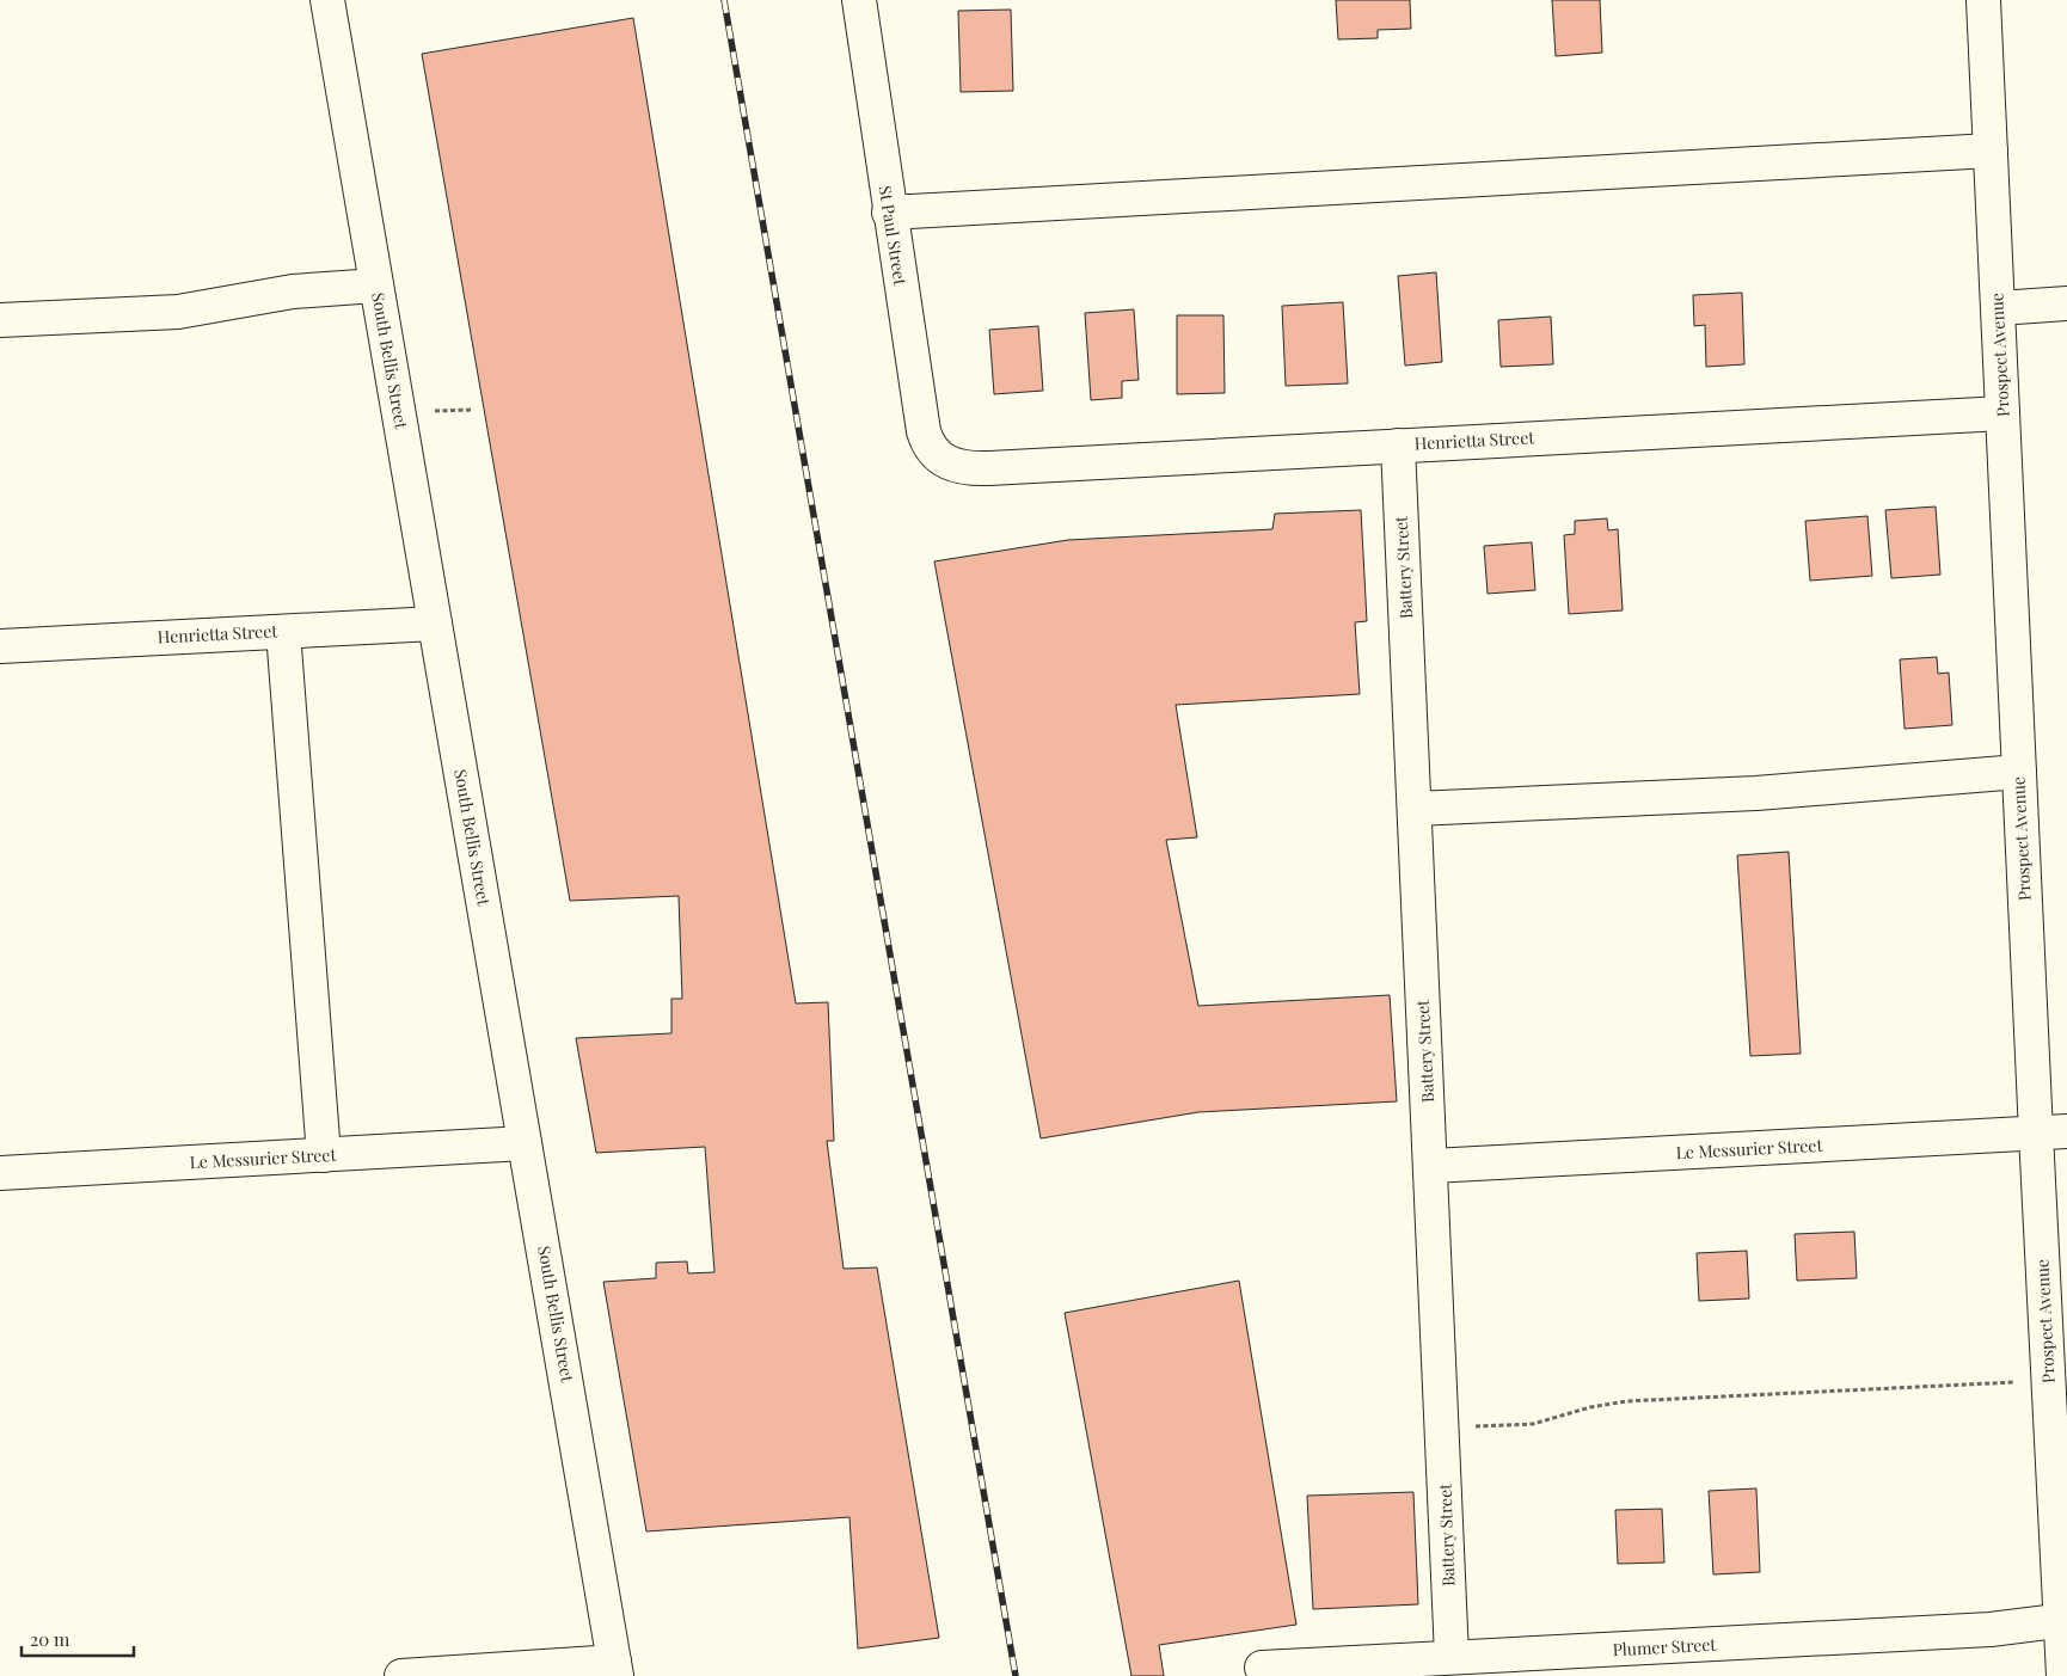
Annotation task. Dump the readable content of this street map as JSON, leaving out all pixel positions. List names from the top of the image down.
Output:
{
  "streets": {
    "street": [
      "St Paul Street",
      "Prospect Avenue",
      "South Bellis Street",
      "Henrietta Street",
      "Battery Street",
      "Le Messurier Street",
      "Plumer Street"
    ]
  },
  "crossings": [
    ["St Paul Street", "Henrietta Street"],
    ["Prospect Avenue", "Henrietta Street"],
    ["Prospect Avenue", "Le Messurier Street"],
    ["Prospect Avenue", "Plumer Street"],
    ["South Bellis Street", "Henrietta Street"],
    ["South Bellis Street", "Le Messurier Street"],
    ["Henrietta Street", "Battery Street"],
    ["Battery Street", "Le Messurier Street"],
    ["Battery Street", "Plumer Street"]
  ],
  "scale_bar": "20 m"
}
